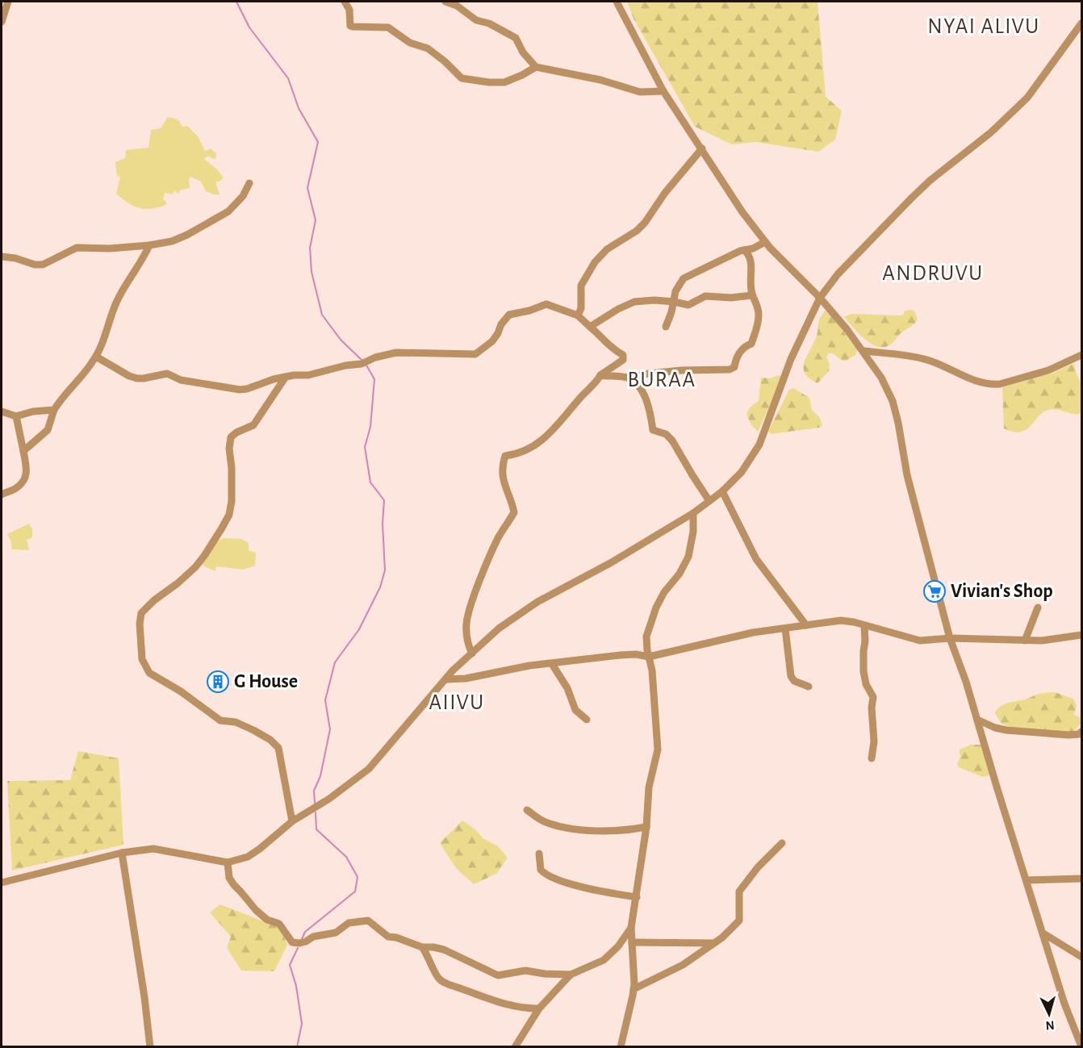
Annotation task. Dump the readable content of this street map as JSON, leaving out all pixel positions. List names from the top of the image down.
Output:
{
  "districts": [
    "NYAI ALIVU",
    "ANDRUVU",
    "BURAA",
    "AIIVU"
  ],
  "places": {
    "supermarket": ["Vivian's Shop"],
    "building": ["G House"]
  },
  "north": "bottom"
}
